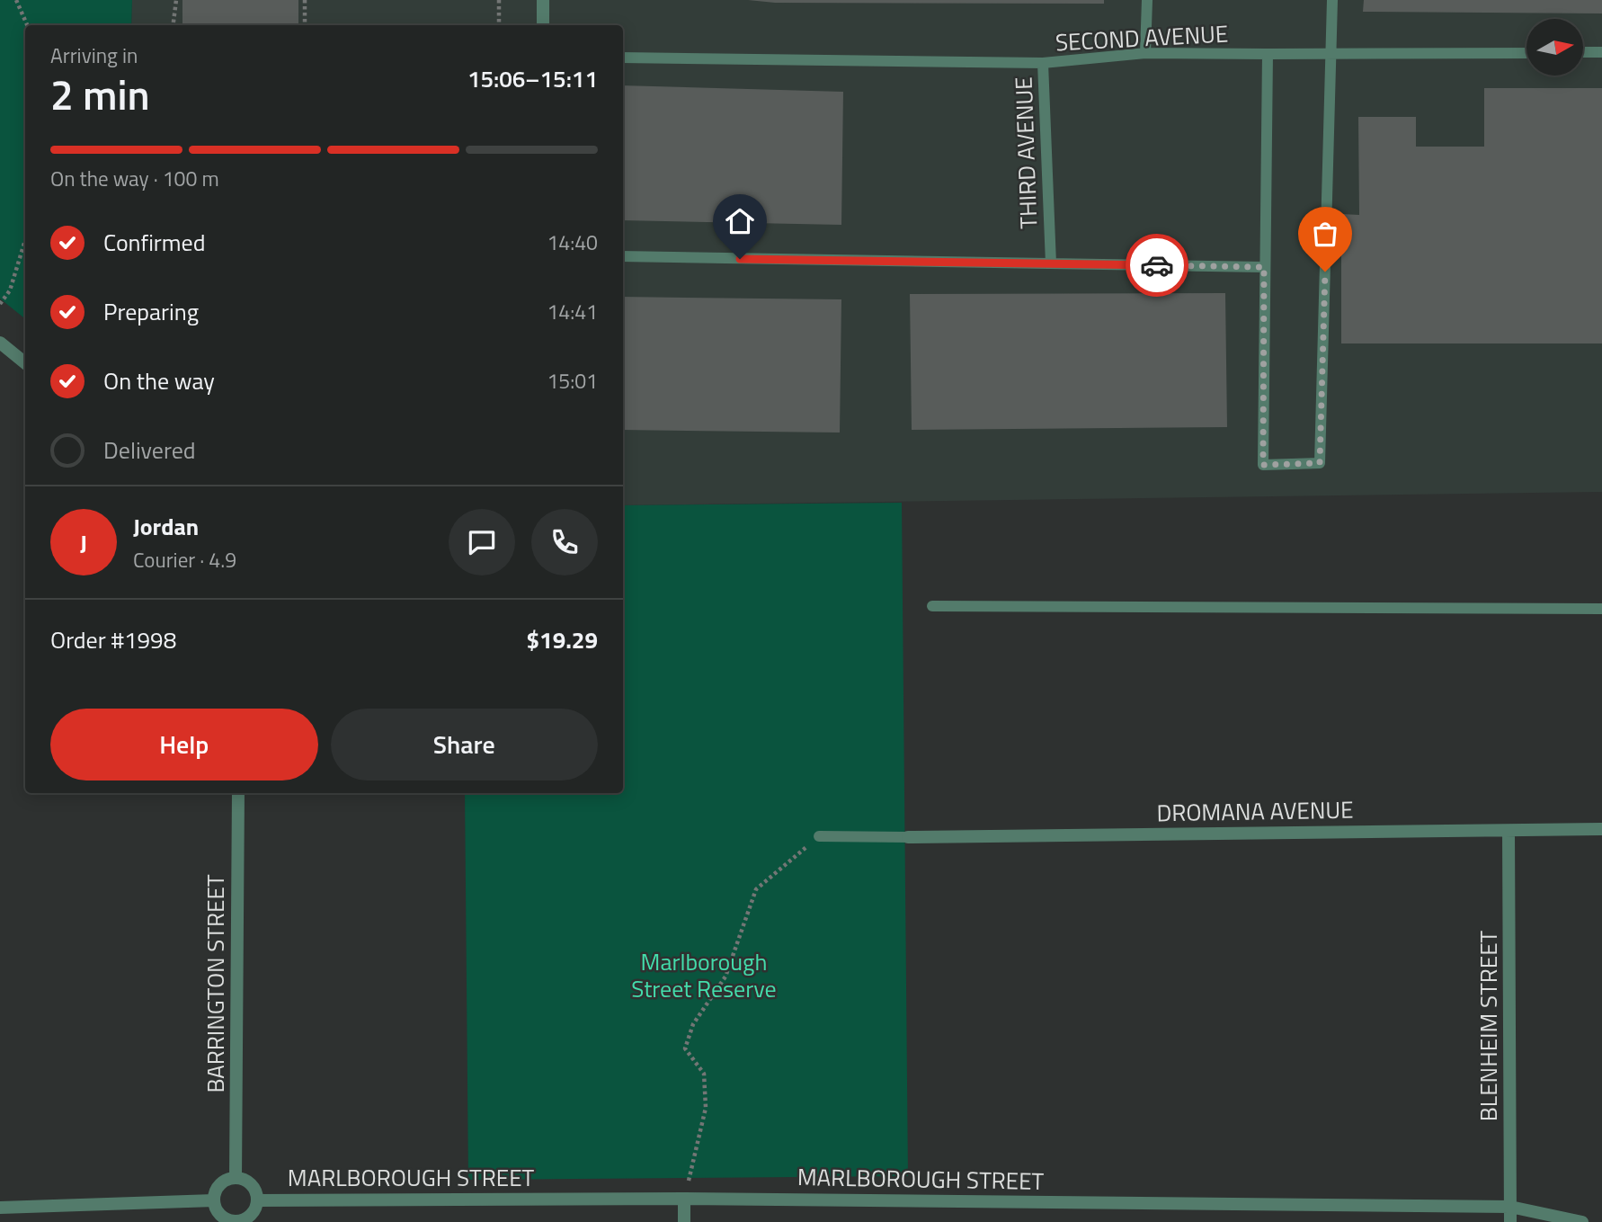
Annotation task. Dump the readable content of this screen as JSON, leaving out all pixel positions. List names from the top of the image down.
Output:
{
  "streets": {
    "street": [
      "DROMANA AVENUE",
      "BARRINGTON STREET",
      "BLENHEIM STREET",
      "MARLBOROUGH STREET"
    ],
    "lane": ["SECOND AVENUE", "THIRD AVENUE"]
  },
  "crossings": [
    ["SECOND AVENUE", "THIRD AVENUE"],
    ["DROMANA AVENUE", "BLENHEIM STREET"],
    ["BARRINGTON STREET", "MARLBOROUGH STREET"],
    ["BLENHEIM STREET", "MARLBOROUGH STREET"]
  ],
  "parks": ["Marlborough Street Reserve"],
  "north": "right",
  "page": {
    "heading": ["2 min", "Arriving in", "15:06–15:11"],
    "panel": [
      "Jordan",
      "Courier · 4.9",
      "Order #1998",
      "$19.29"
    ],
    "bar": "On the way · 100 m",
    "list": [
      ["Confirmed", "14:40"],
      ["Preparing", "14:41"],
      ["On the way", "15:01"],
      "Delivered"
    ],
    "round": "J",
    "buttons": ["Help", "Share"]
  }
}
